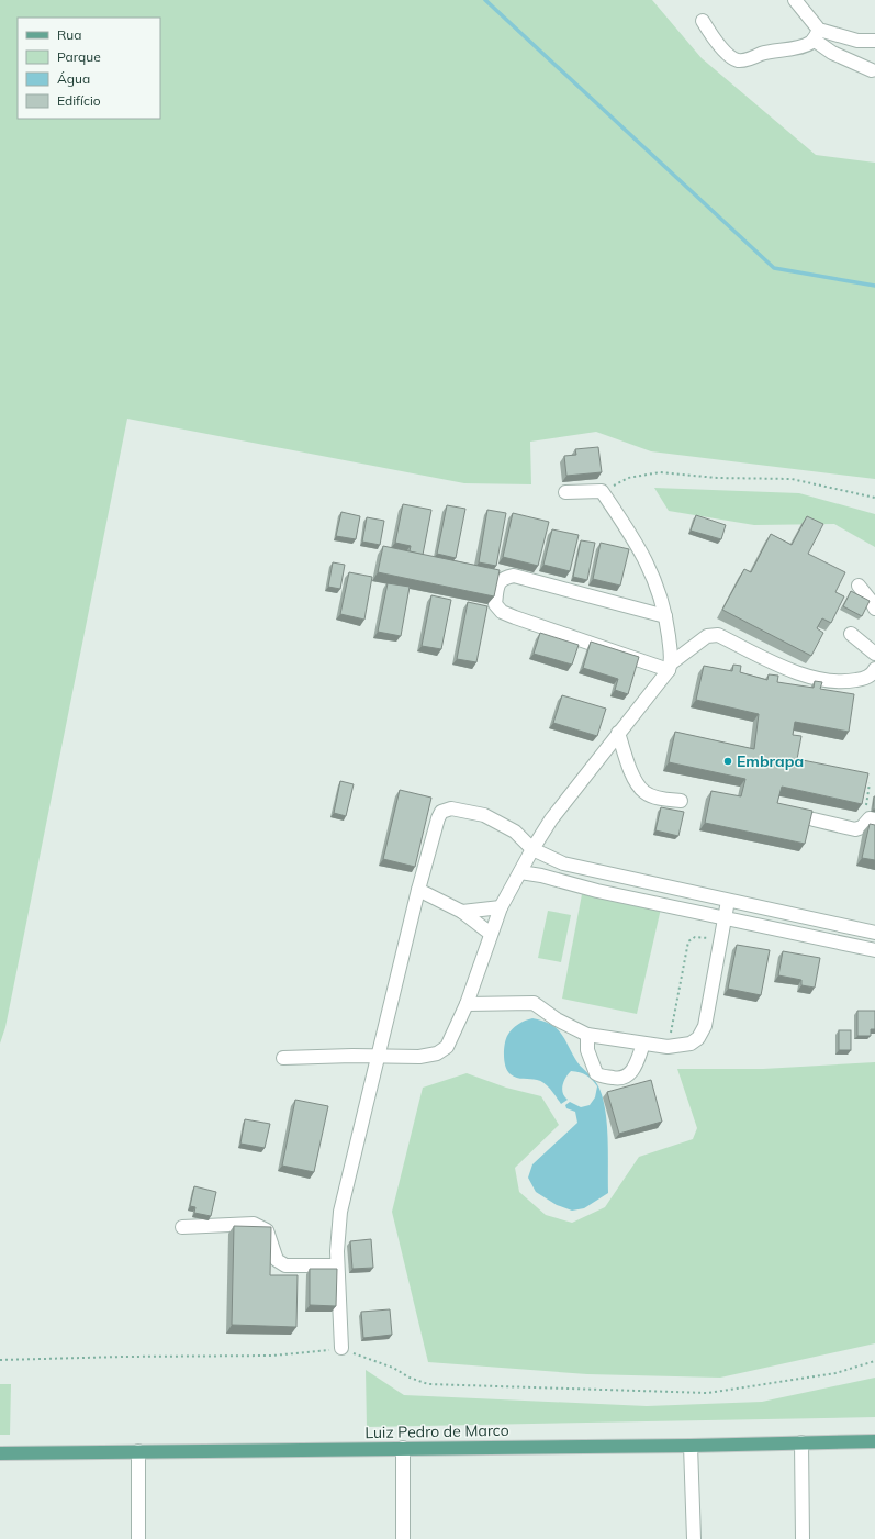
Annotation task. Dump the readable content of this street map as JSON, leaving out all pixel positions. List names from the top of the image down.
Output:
{
  "streets": {
    "main road": ["Luiz Pedro de Marco"]
  },
  "places": ["Embrapa"],
  "legend": [
    "Rua",
    "Parque",
    "Água",
    "Edifício"
  ]
}
